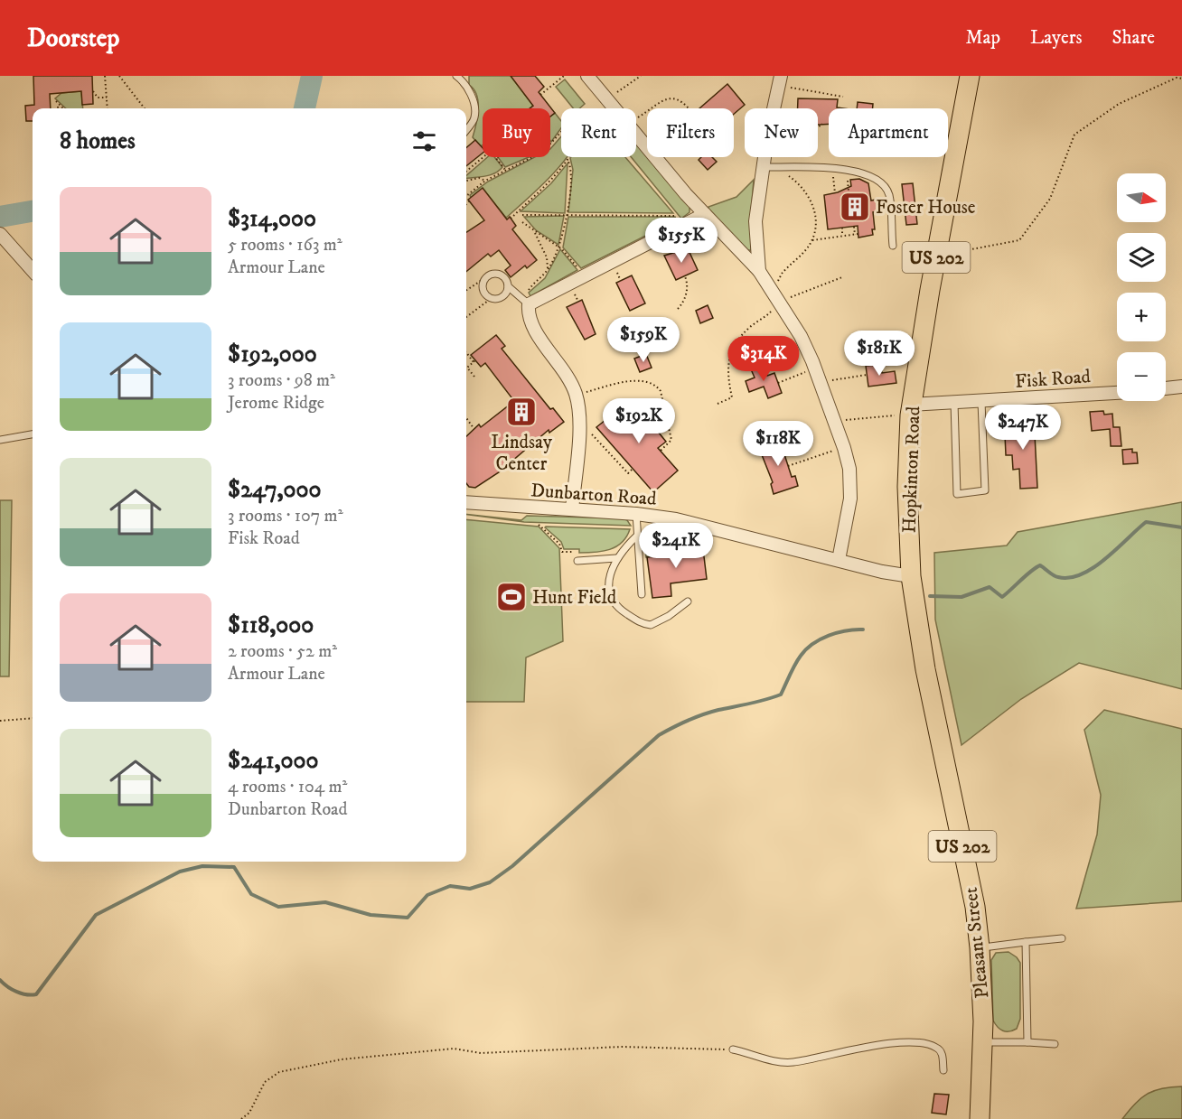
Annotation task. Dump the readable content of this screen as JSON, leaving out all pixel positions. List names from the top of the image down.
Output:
{
  "streets": {
    "main road": ["US 202", "Hopkinton Road", "Pleasant Street"],
    "street": ["Fisk Road", "Dunbarton Road"]
  },
  "crossings": [
    ["Fisk Road", "Hopkinton Road"],
    ["Hopkinton Road", "Dunbarton Road"],
    ["Hopkinton Road", "Pleasant Street"],
    ["Dunbarton Road", "Pleasant Street"]
  ],
  "places": {
    "building": ["Foster House", "Lindsay Center"],
    "sports": ["Hunt Field"]
  },
  "north": "right",
  "page": {
    "header": "Doorstep",
    "nav": ["Map", "Layers", "Share"],
    "chip": [
      "Buy",
      "Rent",
      "Filters",
      "New",
      "Apartment"
    ],
    "heading": "8 homes",
    "map_buttons": ["+", "−"],
    "list": [
      {
        "name": "$314,000",
        "note": "5 rooms · 163 m² · Armour Lane"
      },
      {
        "name": "$192,000",
        "note": "3 rooms · 98 m² · Jerome Ridge"
      },
      {
        "name": "$247,000",
        "note": "3 rooms · 107 m² · Fisk Road"
      },
      {
        "name": "$118,000",
        "note": "2 rooms · 52 m² · Armour Lane"
      },
      {
        "name": "$241,000",
        "note": "4 rooms · 104 m² · Dunbarton Road"
      }
    ],
    "price": [
      "$155K",
      "$159K",
      "$181K",
      "$314K",
      "$192K",
      "$247K",
      "$118K",
      "$241K"
    ]
  }
}
